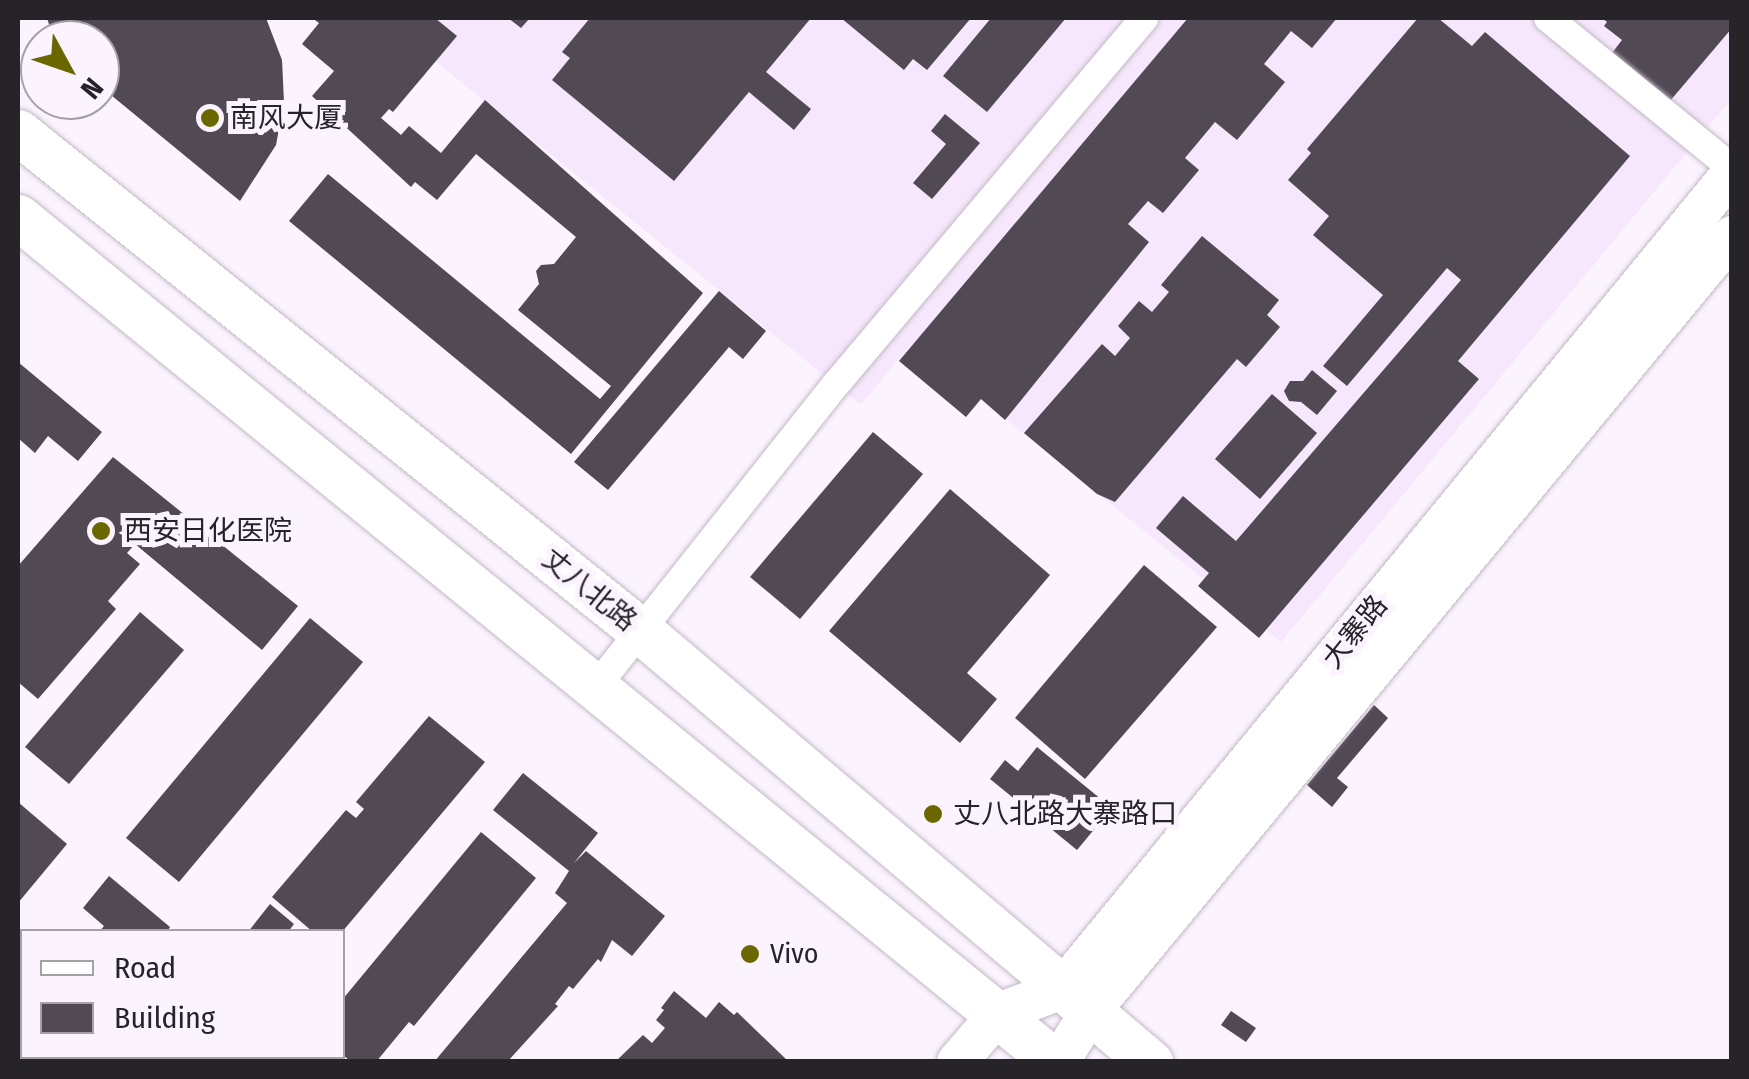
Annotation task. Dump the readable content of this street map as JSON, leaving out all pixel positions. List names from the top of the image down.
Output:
{
  "streets": {
    "main road": ["丈八北路", "大寨路"]
  },
  "crossings": [
    ["丈八北路", "大寨路"]
  ],
  "places": [
    "南风大厦",
    "西安日化医院",
    "丈八北路大寨路口",
    "Vivo"
  ],
  "legend": ["Road", "Building"],
  "north": "bottom right"
}
